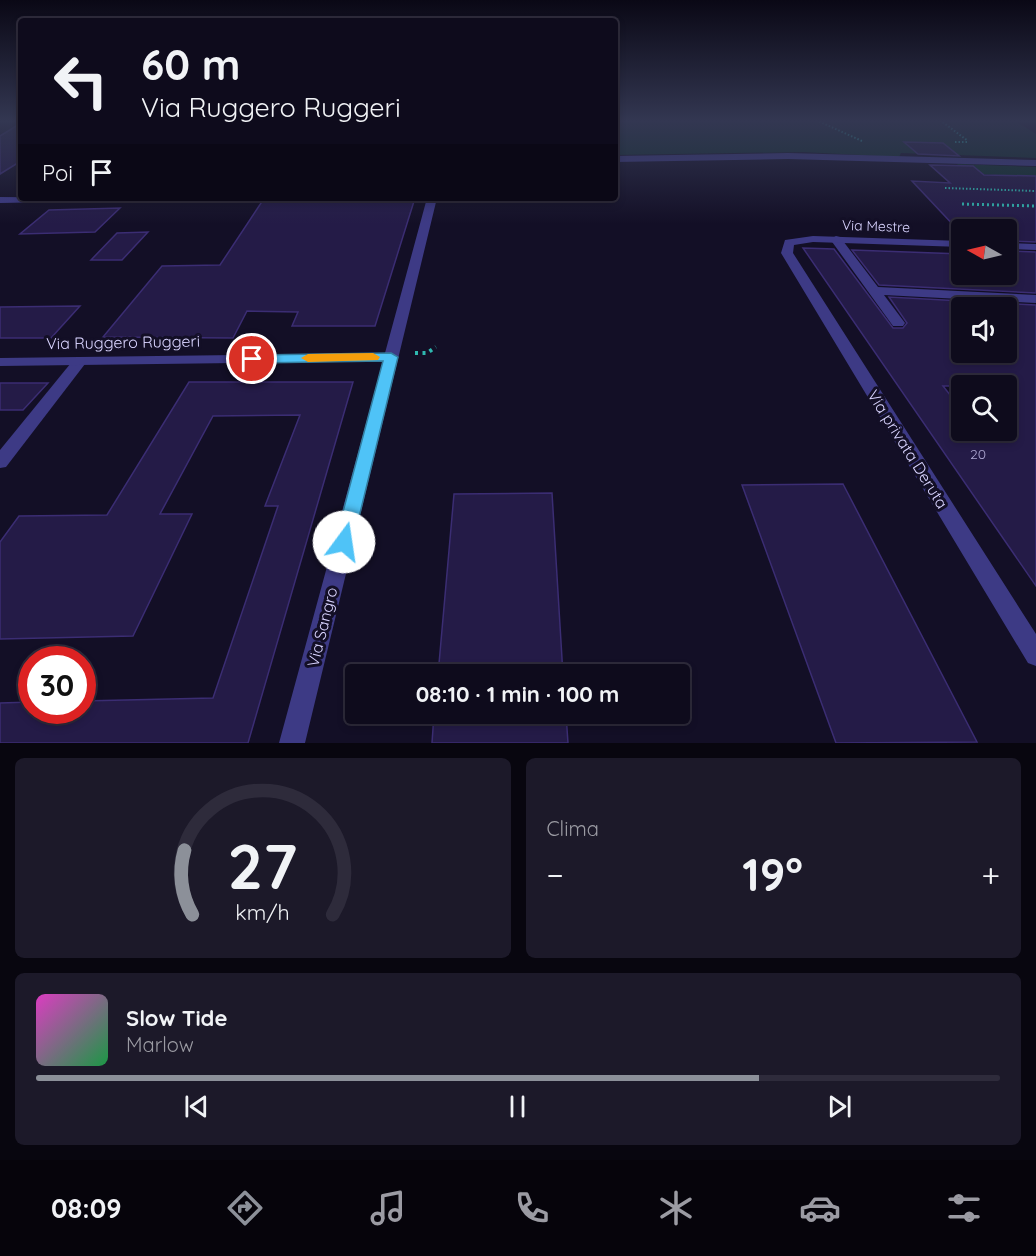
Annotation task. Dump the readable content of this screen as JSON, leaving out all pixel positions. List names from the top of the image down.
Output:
{
  "streets": {
    "street": [
      "Via Mestre",
      "Via Ruggero Ruggeri",
      "Via privata Deruta",
      "Via Sangro"
    ]
  },
  "crossings": [
    ["Via Mestre", "Via privata Deruta"],
    ["Via Ruggero Ruggeri", "Via Sangro"]
  ],
  "house_numbers": ["20"],
  "north": "left",
  "page": {
    "turn": ["60 m", "Via Ruggero Ruggeri"],
    "then": "Poi",
    "limit": "30",
    "trip": "08:10 · 1 min · 100 m",
    "tile": "Clima",
    "heat": ["−", "19°", "+"],
    "song": ["Slow Tide", "Marlow"],
    "tabs": "08:09",
    "gauge": ["27", "km/h"]
  }
}
